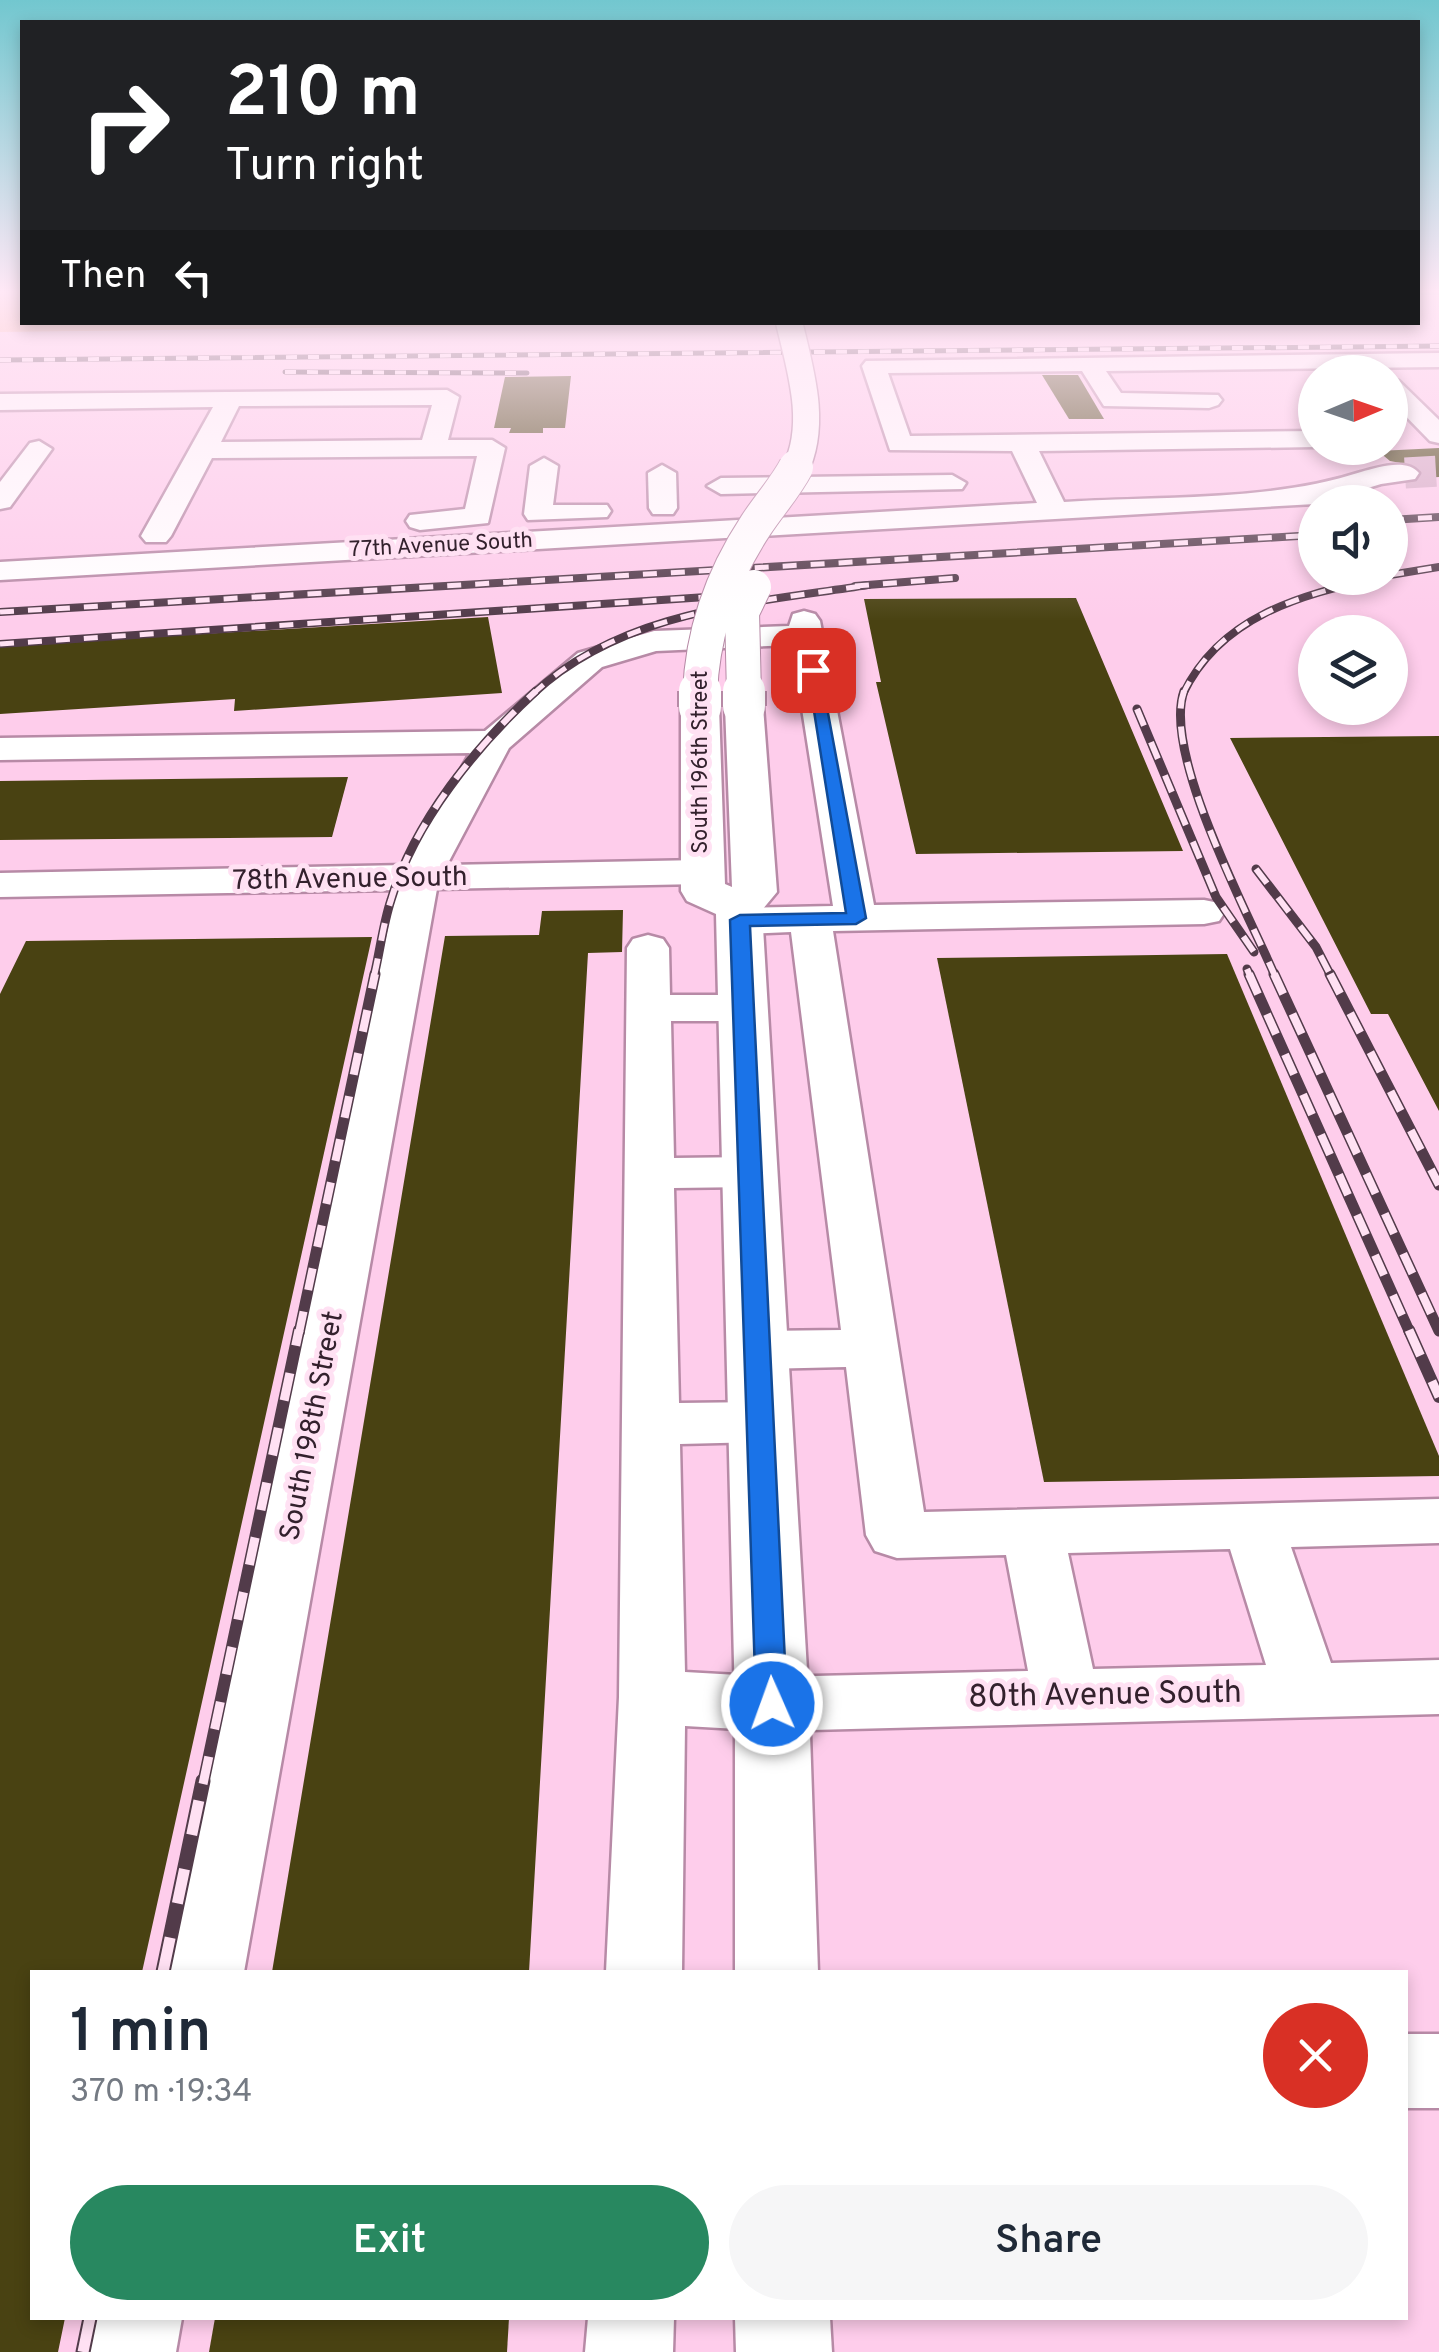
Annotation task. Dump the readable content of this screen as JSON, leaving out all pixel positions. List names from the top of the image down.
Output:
{
  "streets": {
    "main road": ["South 196th Street"],
    "street": [
      "77th Avenue South",
      "78th Avenue South",
      "South 198th Street",
      "80th Avenue South"
    ]
  },
  "crossings": [
    ["South 196th Street", "78th Avenue South"],
    ["South 196th Street", "80th Avenue South"],
    ["78th Avenue South", "South 198th Street"]
  ],
  "north": "right",
  "page": {
    "turn": ["210 m", "Turn right"],
    "then": "Then",
    "heading": ["1 min", "370 m · 19:34"],
    "buttons": ["Exit", "Share"]
  }
}
